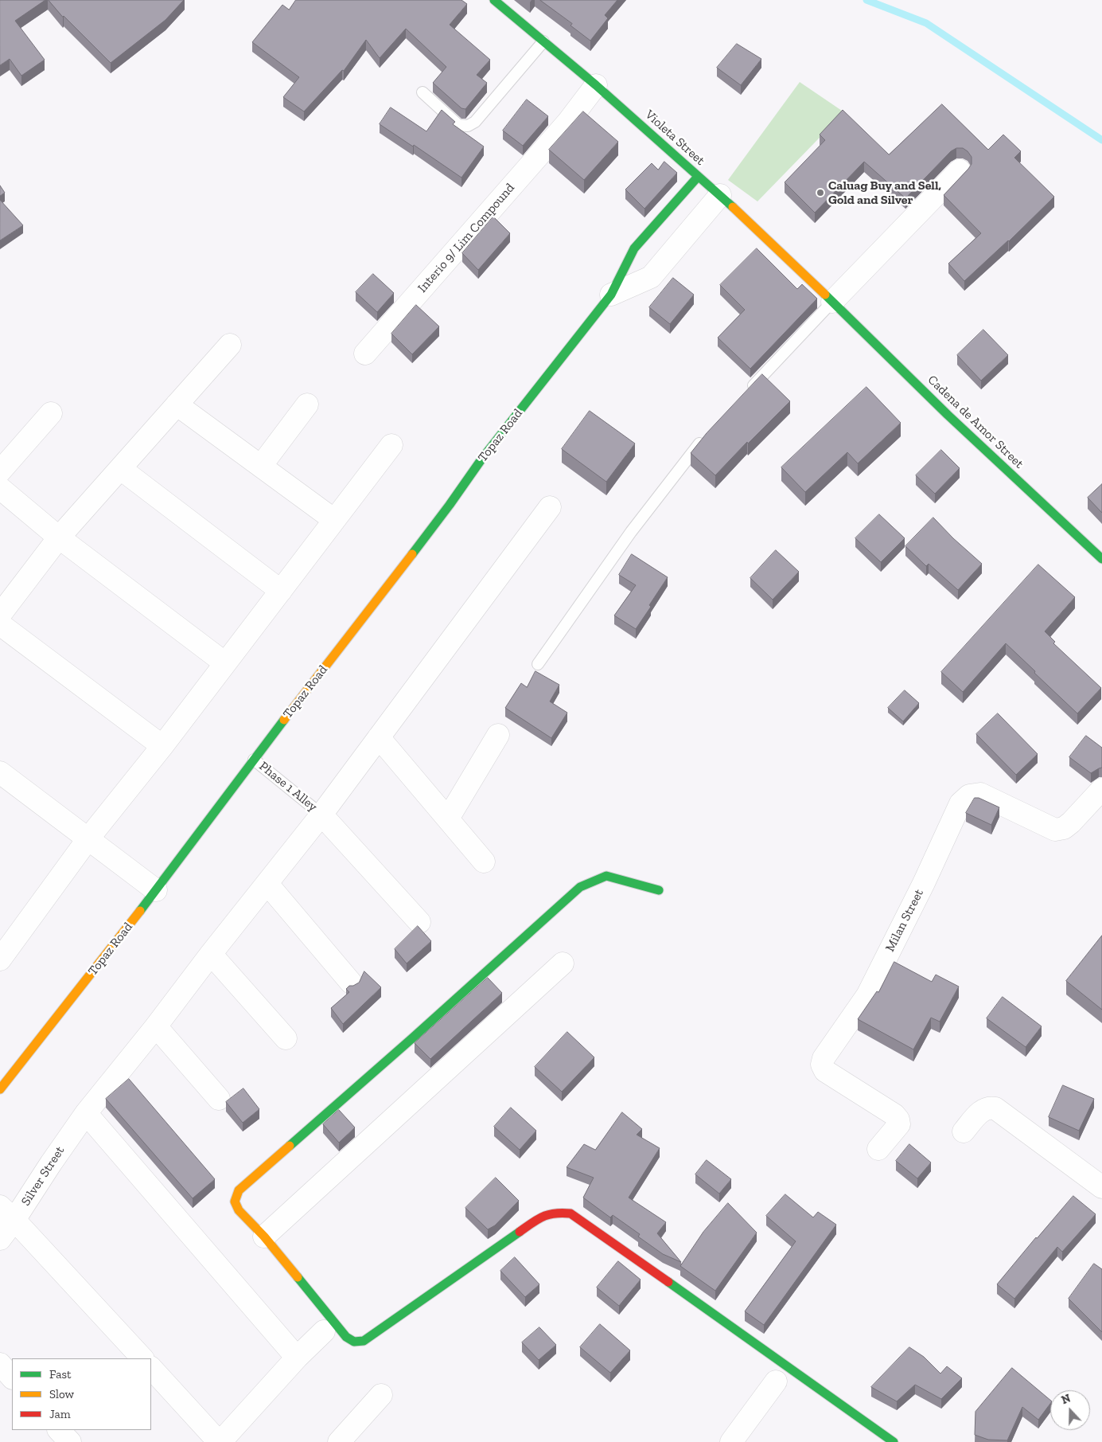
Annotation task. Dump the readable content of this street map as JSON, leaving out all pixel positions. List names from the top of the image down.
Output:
{
  "streets": {
    "street": [
      "Violeta Street",
      "Interio 9/ Lim Compound",
      "Cadena de Amor Street",
      "Topaz Road",
      "Milan Street",
      "Silver Street"
    ],
    "lane": ["Phase 1 Alley"]
  },
  "crossings": [
    ["Violeta Street", "Interio 9/ Lim Compound"],
    ["Violeta Street", "Cadena de Amor Street"],
    ["Violeta Street", "Topaz Road"],
    ["Topaz Road", "Phase 1 Alley"],
    ["Phase 1 Alley", "Silver Street"]
  ],
  "places": ["Caluag Buy and Sell, Gold and Silver"],
  "legend": ["Fast", "Slow", "Jam"],
  "north": "top"
}
